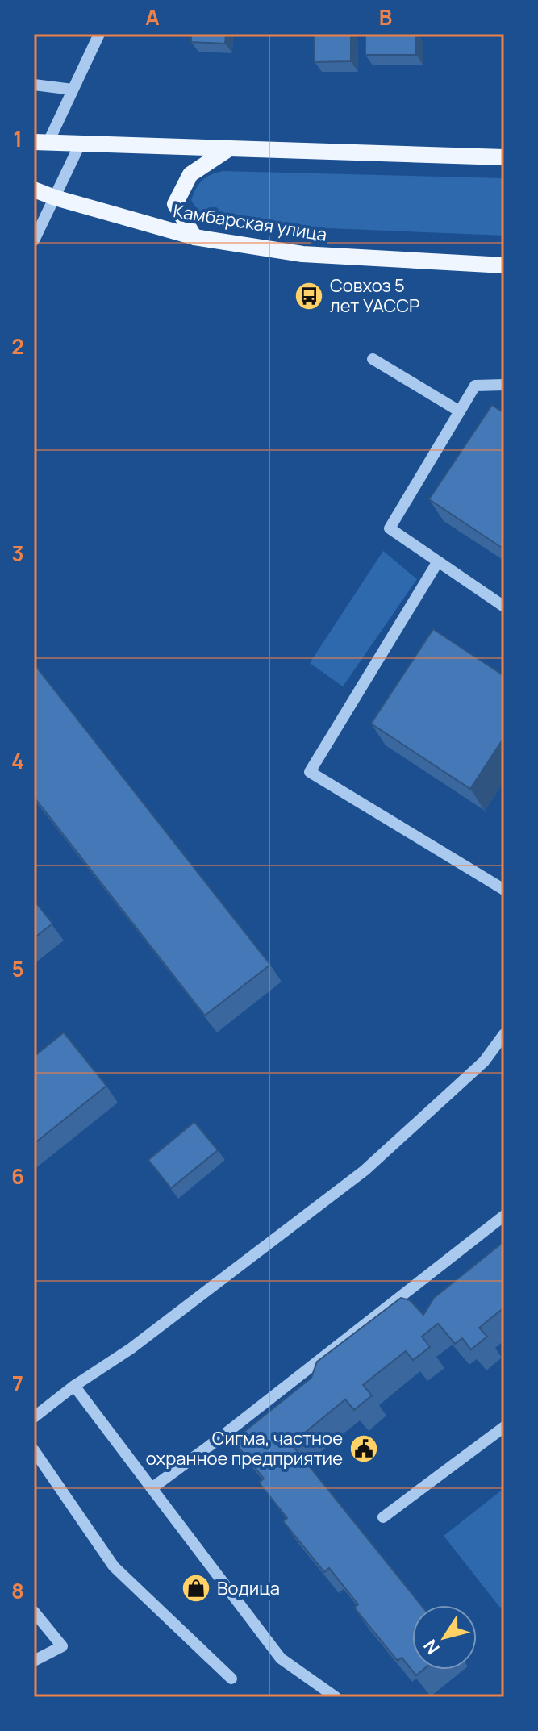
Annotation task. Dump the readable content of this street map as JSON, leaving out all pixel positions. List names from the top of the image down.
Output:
{
  "streets": {
    "main road": ["Камбарская улица"]
  },
  "places": {
    "bus stop": ["Совхоз 5 лет УАССР"],
    "public building": ["Сигма, частное охранное предприятие"],
    "shop": ["Водица"]
  },
  "north": "bottom left",
  "grid": {
    "columns": ["A", "B"],
    "rows": [
      "1",
      "2",
      "3",
      "4",
      "5",
      "6",
      "7",
      "8"
    ]
  }
}
